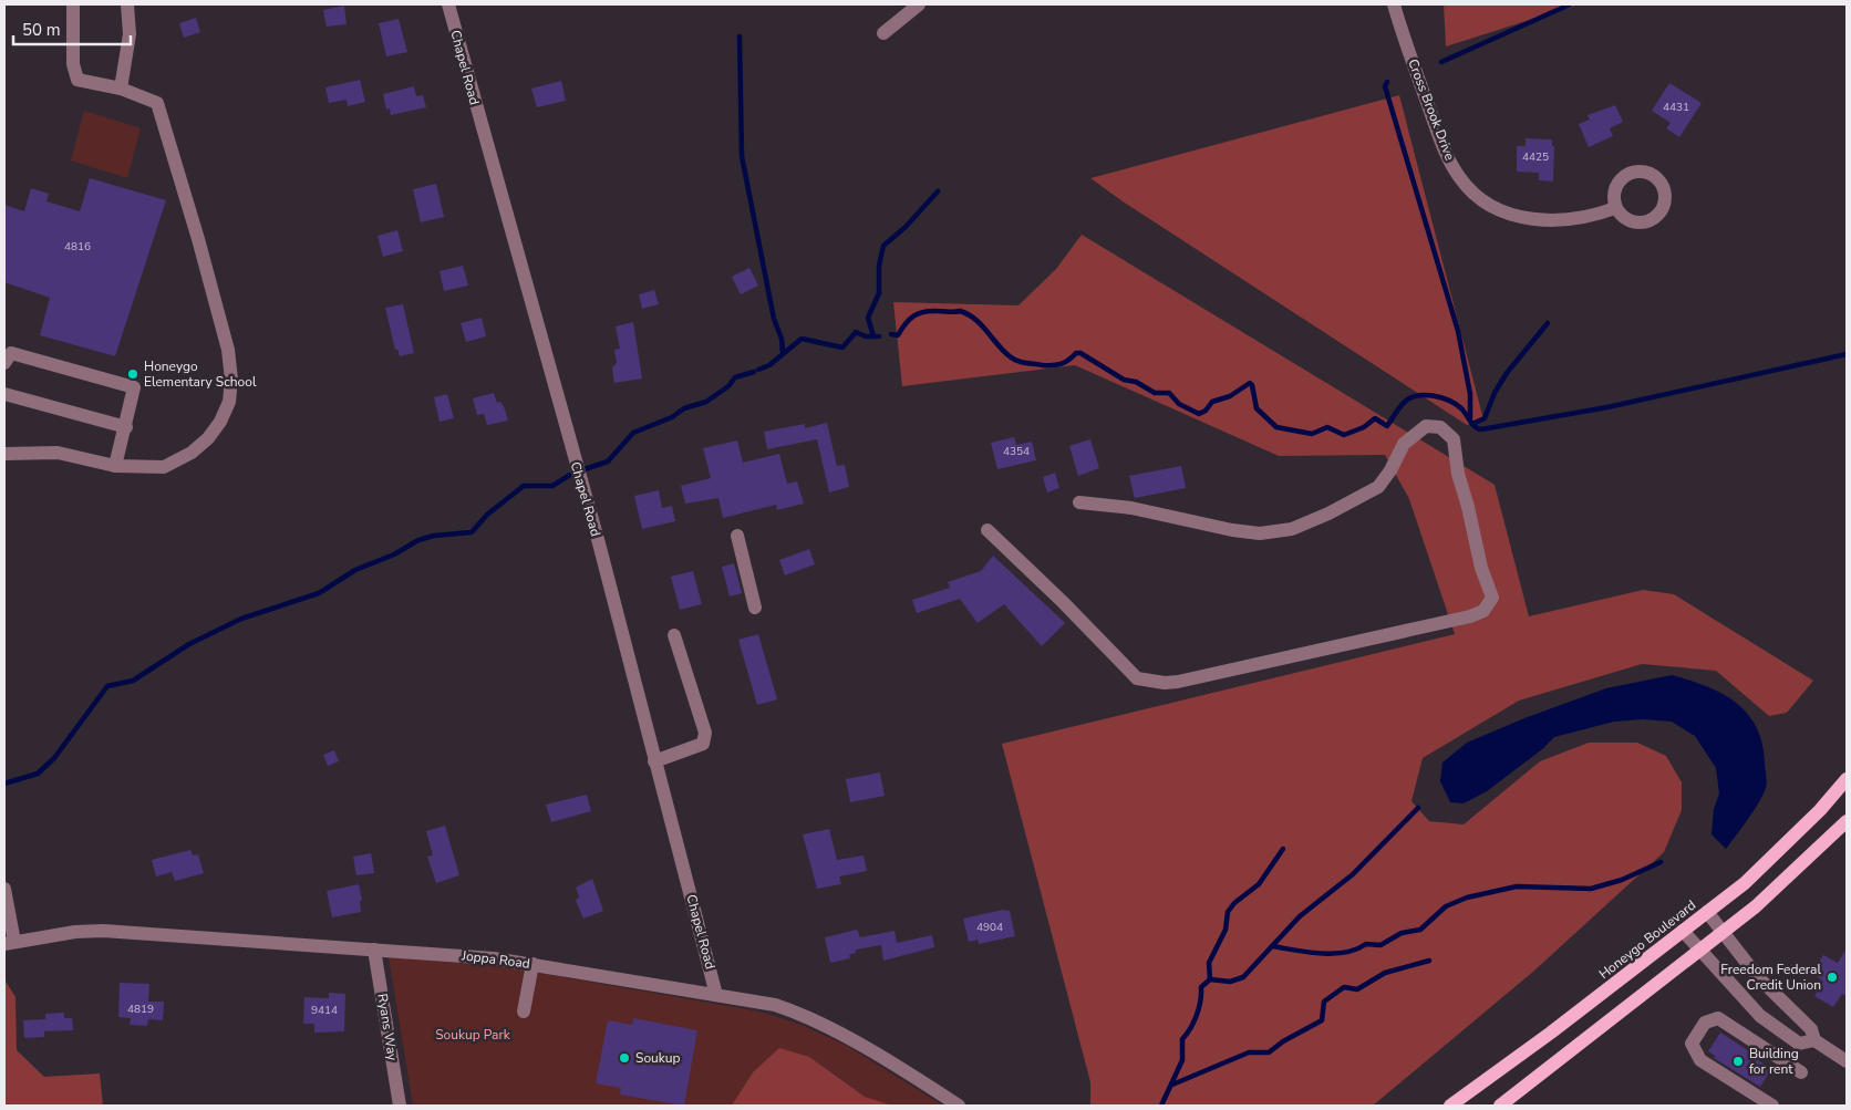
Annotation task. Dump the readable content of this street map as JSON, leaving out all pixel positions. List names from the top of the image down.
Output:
{
  "streets": {
    "main road": ["Honeygo Boulevard"],
    "street": [
      "Chapel Road",
      "Cross Brook Drive",
      "Joppa Road",
      "Ryans Way"
    ]
  },
  "crossings": [
    ["Chapel Road", "Joppa Road"],
    ["Joppa Road", "Ryans Way"]
  ],
  "parks": ["Soukup Park"],
  "places": [
    "Honeygo Elementary School",
    "Freedom Federal Credit Union",
    "Soukup",
    "Building for rent"
  ],
  "house_numbers": [
    "4431",
    "4425",
    "4816",
    "4354",
    "4904",
    "4819",
    "9414"
  ],
  "scale_bar": "50 m"
}
